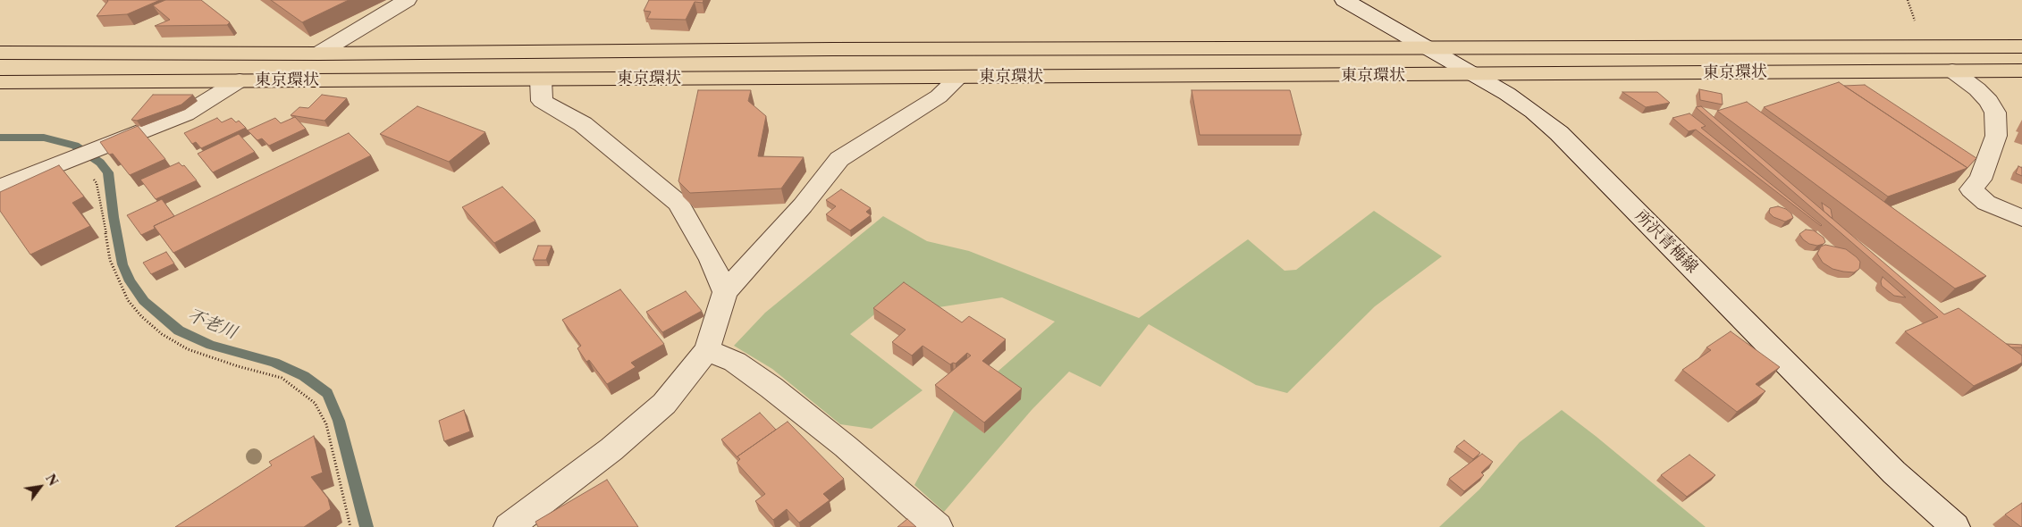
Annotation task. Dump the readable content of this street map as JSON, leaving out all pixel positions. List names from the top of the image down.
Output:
{
  "streets": {
    "highway": ["東京環状"],
    "street": ["所沢青梅線"]
  },
  "crossings": [
    ["東京環状", "所沢青梅線"]
  ],
  "water": ["不老川"],
  "north": "top right"
}
